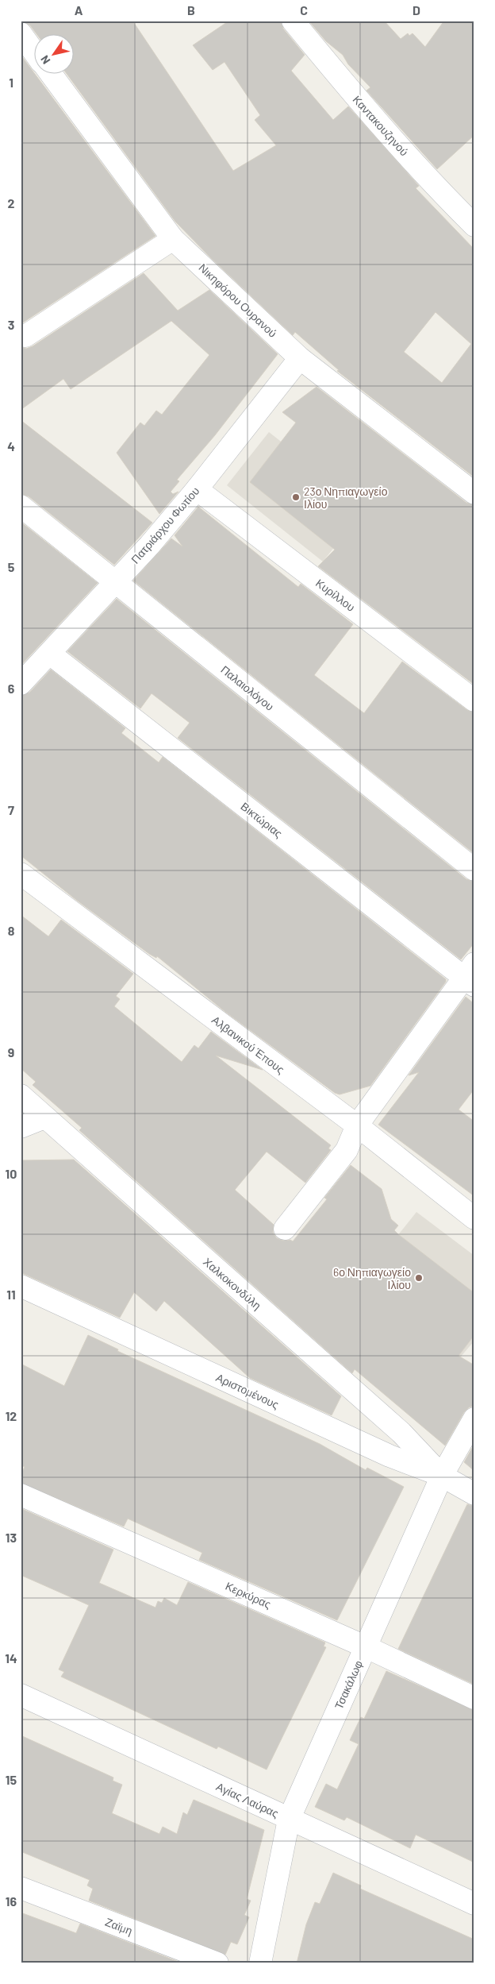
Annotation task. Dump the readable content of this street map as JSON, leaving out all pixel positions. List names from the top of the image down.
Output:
{
  "streets": {
    "street": [
      "Καντακουζηνού",
      "Νικηφόρου Ουρανού",
      "Πατριάρχου Φωτίου",
      "Κυρίλλου",
      "Παλαιολόγου",
      "Βικτώριας",
      "Αλβανικού Έπους",
      "Χαλκοκονδύλη",
      "Αριστομένους",
      "Κερκύρας",
      "Τσακάλωφ",
      "Αγίας Λαύρας",
      "Ζαϊμη"
    ]
  },
  "crossings": [
    ["Νικηφόρου Ουρανού", "Πατριάρχου Φωτίου"],
    ["Πατριάρχου Φωτίου", "Κυρίλλου"],
    ["Πατριάρχου Φωτίου", "Παλαιολόγου"],
    ["Πατριάρχου Φωτίου", "Βικτώριας"],
    ["Χαλκοκονδύλη", "Αριστομένους"],
    ["Χαλκοκονδύλη", "Τσακάλωφ"],
    ["Αριστομένους", "Τσακάλωφ"],
    ["Κερκύρας", "Τσακάλωφ"],
    ["Τσακάλωφ", "Αγίας Λαύρας"]
  ],
  "places": ["23ο Νηπιαγωγείο Ιλίου", "6ο Νηπιαγωγείο Ιλίου"],
  "north": "bottom left",
  "grid": {
    "columns": [
      "A",
      "B",
      "C",
      "D"
    ],
    "rows": [
      "1",
      "2",
      "3",
      "4",
      "5",
      "6",
      "7",
      "8",
      "9",
      "10",
      "11",
      "12",
      "13",
      "14",
      "15",
      "16"
    ]
  }
}
